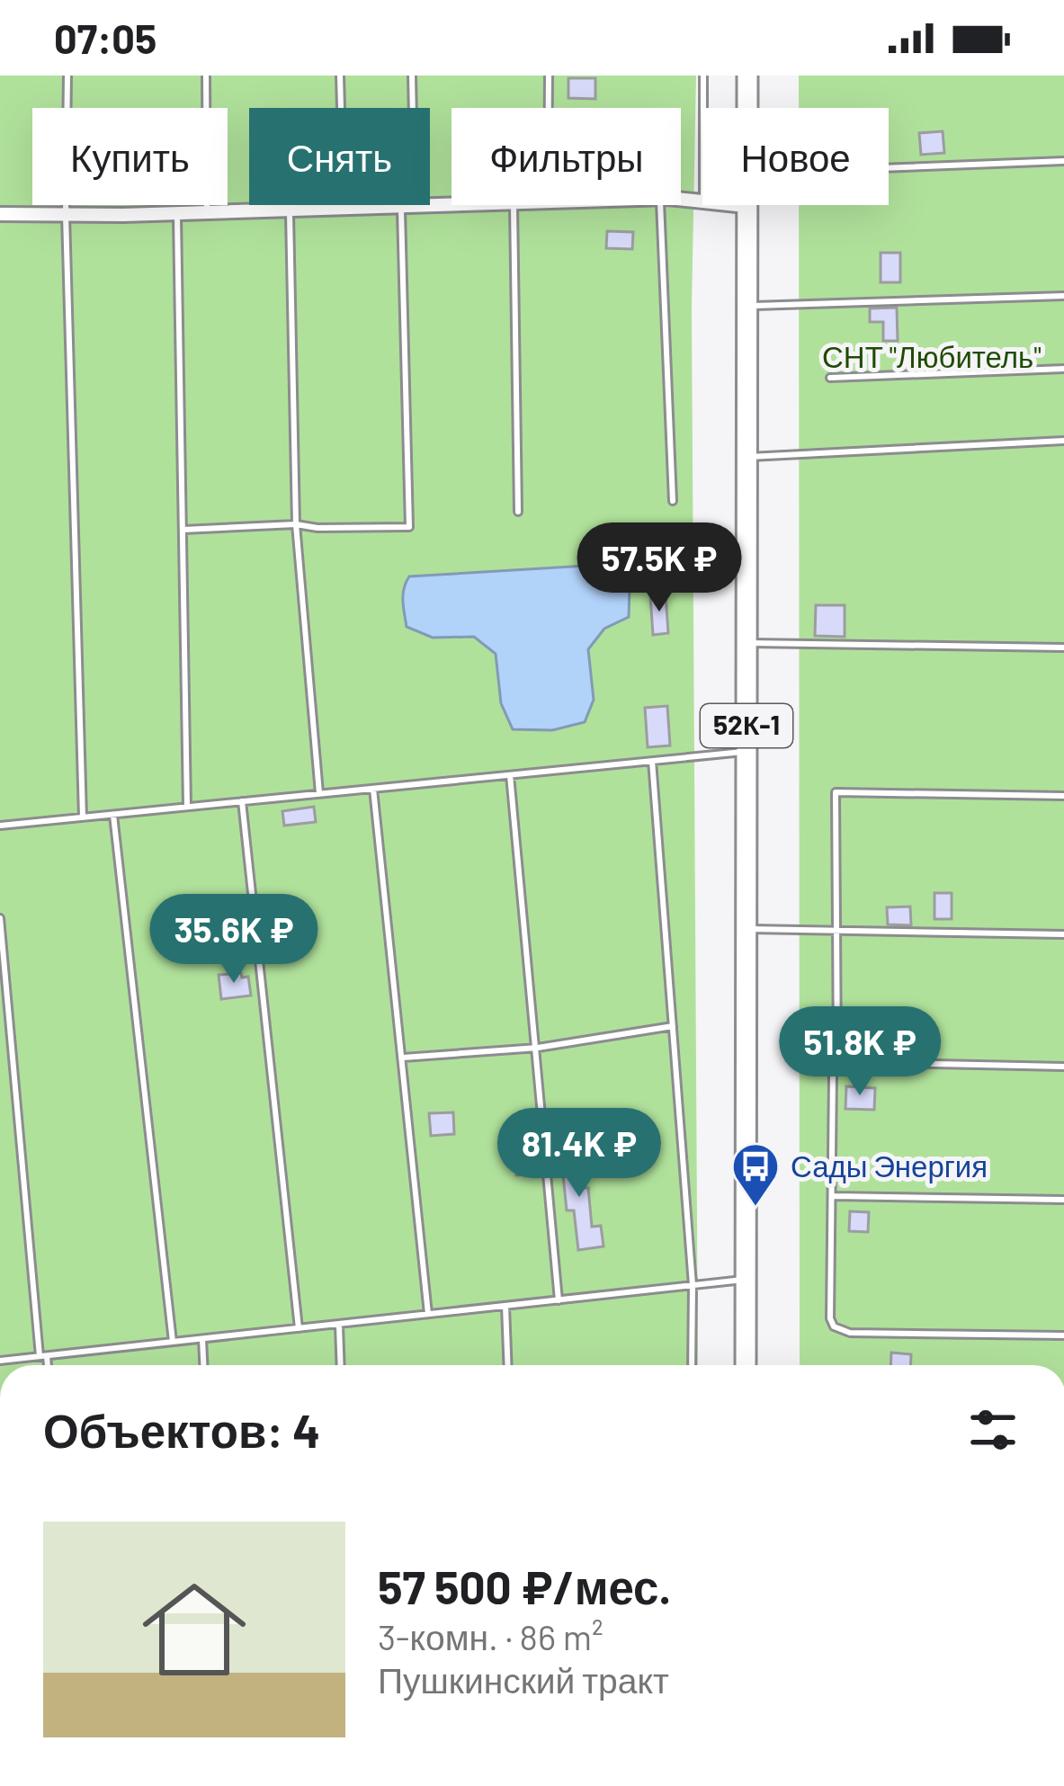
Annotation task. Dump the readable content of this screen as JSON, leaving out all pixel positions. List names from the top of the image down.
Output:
{
  "streets": {
    "main road": ["52К-1"]
  },
  "parks": ["СНТ \"Любитель\""],
  "places": {
    "bus stop": ["Сады Энергия"]
  },
  "page": {
    "status": "07:05",
    "chip": [
      "Купить",
      "Снять",
      "Фильтры",
      "Новое"
    ],
    "price": [
      "57.5K ₽",
      "35.6K ₽",
      "51.8K ₽",
      "81.4K ₽"
    ],
    "heading": "Объектов: 4",
    "list": [
      {
        "name": "57 500 ₽/мес.",
        "note": "3-комн. · 86 m² · Пушкинский тракт"
      }
    ]
  }
}
